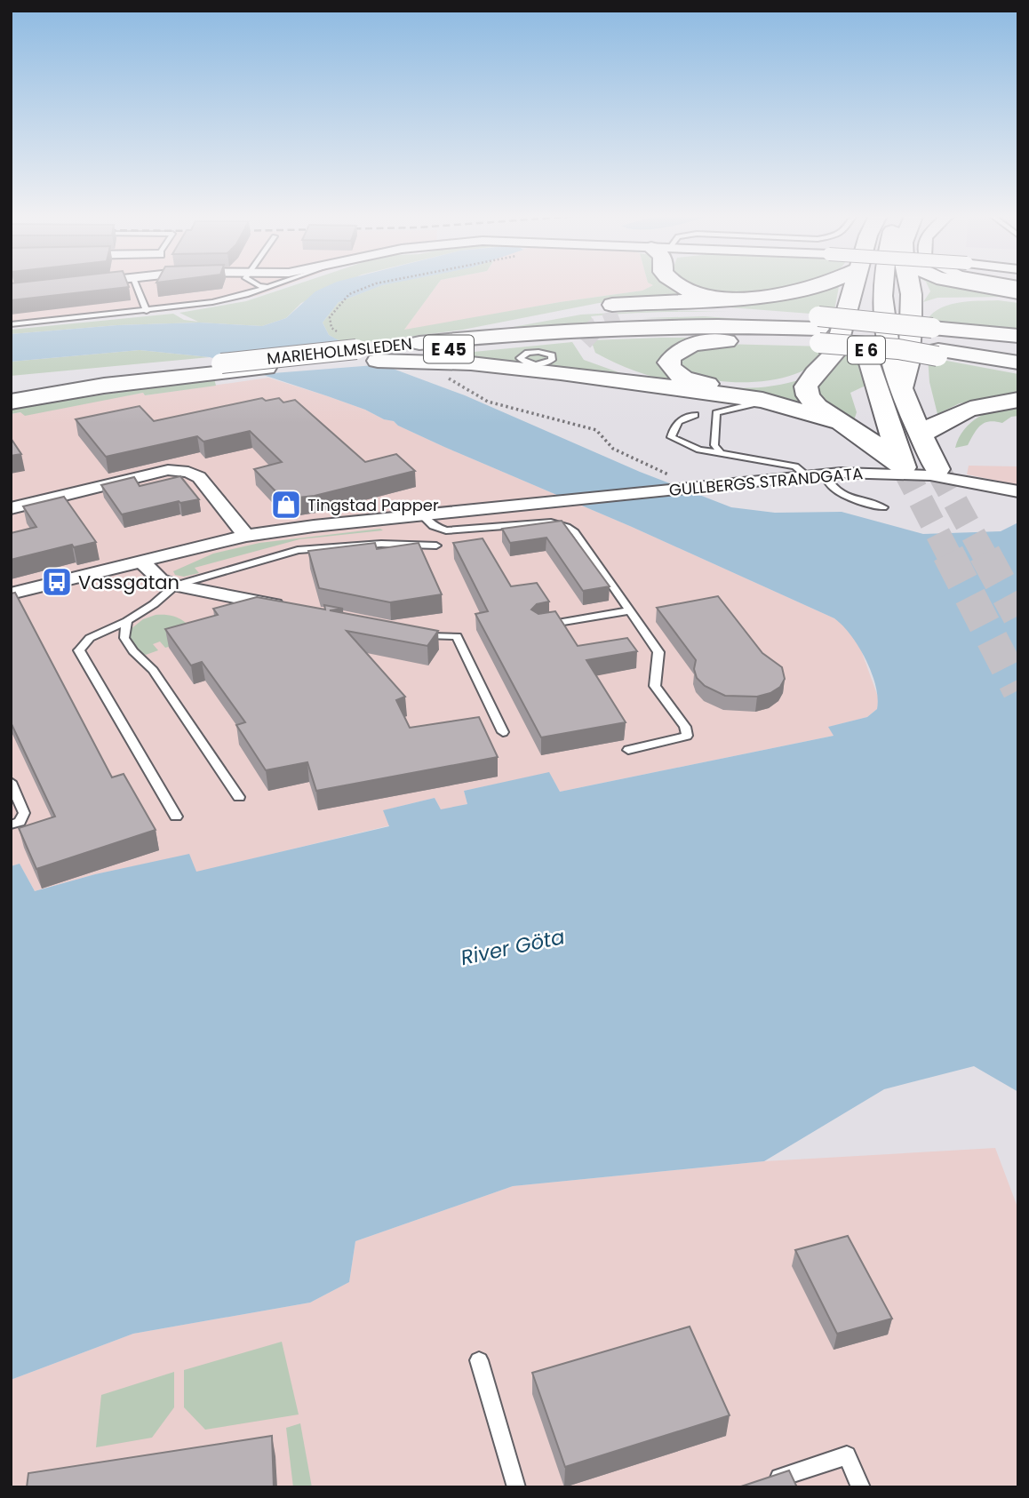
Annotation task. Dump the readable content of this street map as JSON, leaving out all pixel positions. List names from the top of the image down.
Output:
{
  "streets": {
    "highway": ["E 45", "E 6", "MARIEHOLMSLEDEN"],
    "street": ["GULLBERGS STRANDGATA"]
  },
  "crossings": [
    ["E 45", "MARIEHOLMSLEDEN"]
  ],
  "water": ["River Göta"],
  "places": {
    "shop": ["Tingstad Papper"],
    "bus stop": ["Vassgatan"]
  }
}
